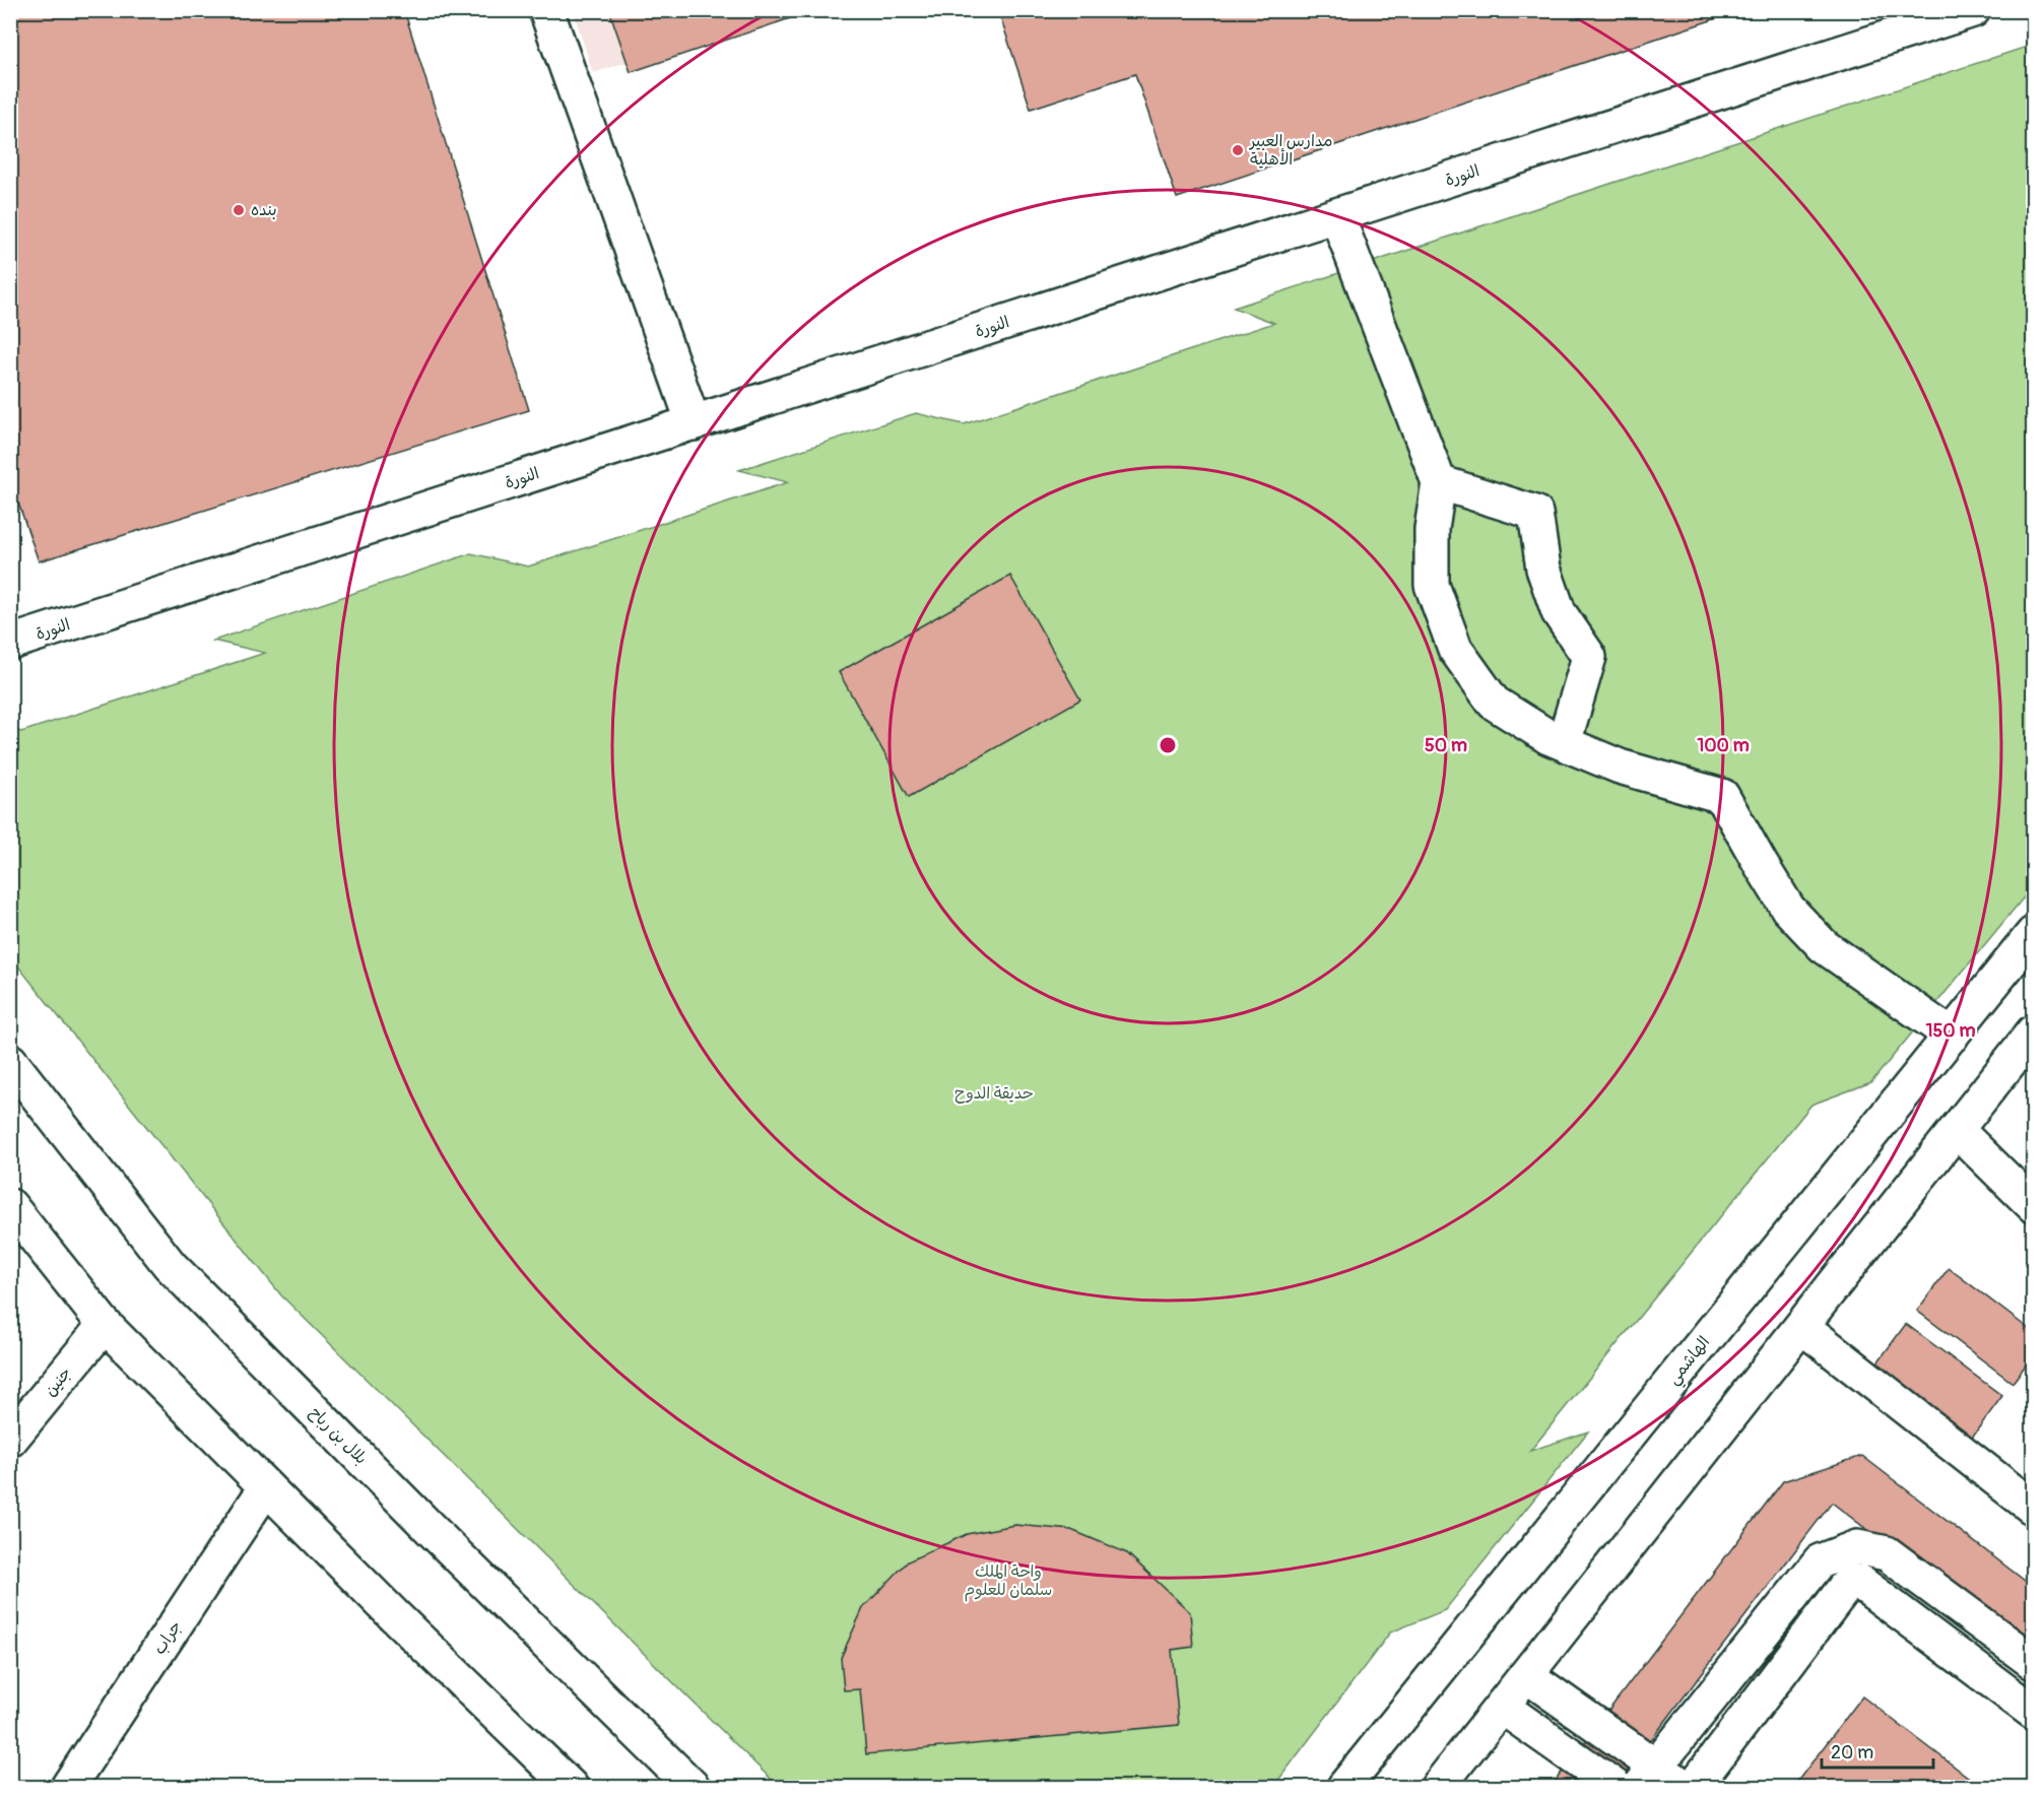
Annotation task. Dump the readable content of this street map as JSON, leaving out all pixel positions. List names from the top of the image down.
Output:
{
  "streets": {
    "street": [
      "النورة",
      "الهاشمي",
      "جنين",
      "بلال بن رباح",
      "جراب"
    ]
  },
  "parks": ["حديقة الدوح", "واحة الملك سلمان للعلوم"],
  "places": ["مدارس العبير الأهلية", "بنده"],
  "scale_bar": "20 m",
  "rings": ["50 m", "100 m", "150 m"]
}
